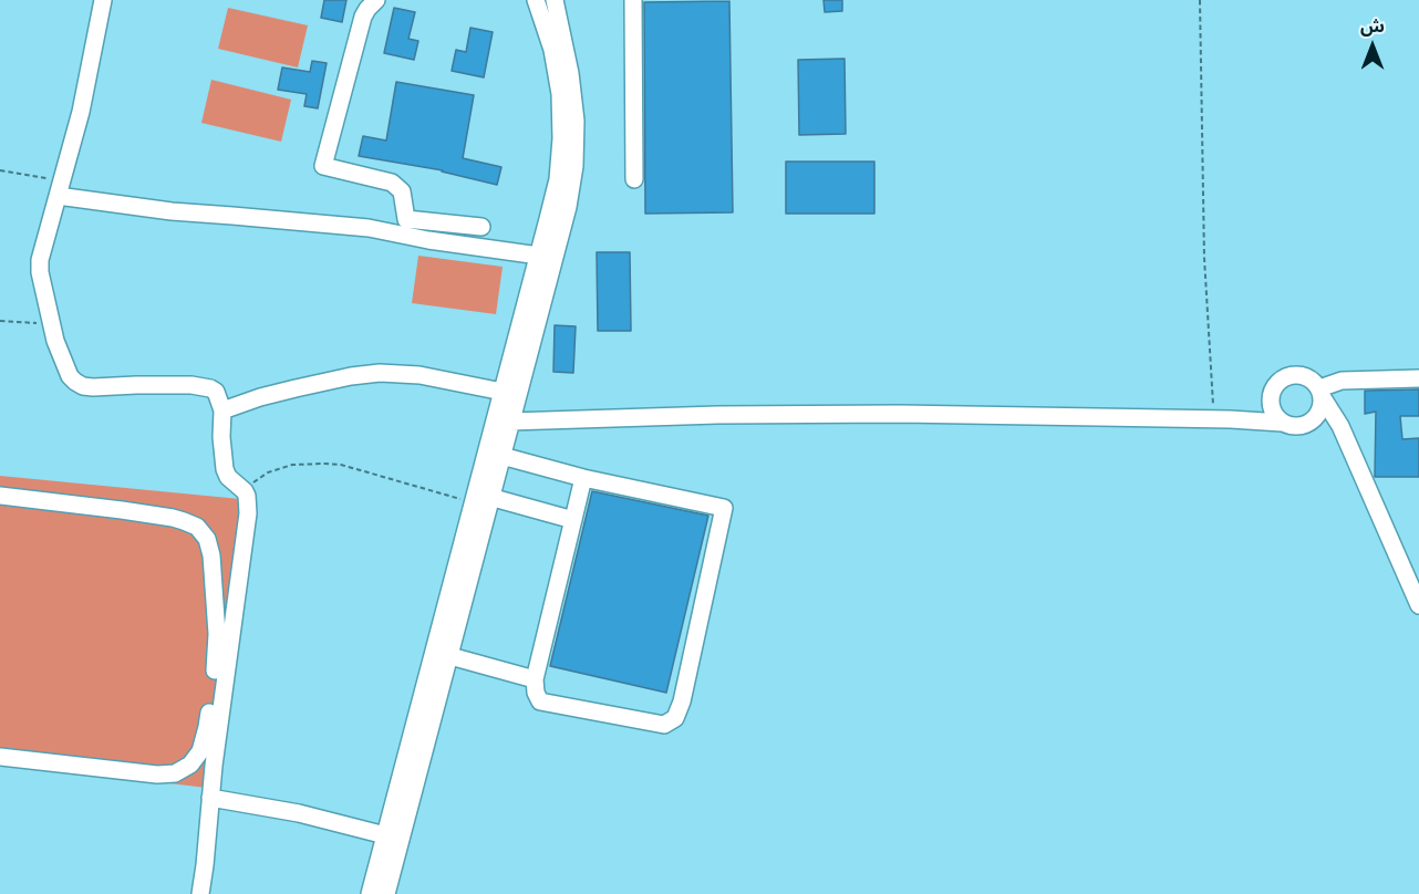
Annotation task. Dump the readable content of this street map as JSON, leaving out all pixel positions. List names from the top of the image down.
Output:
{
  "north": "top"
}
